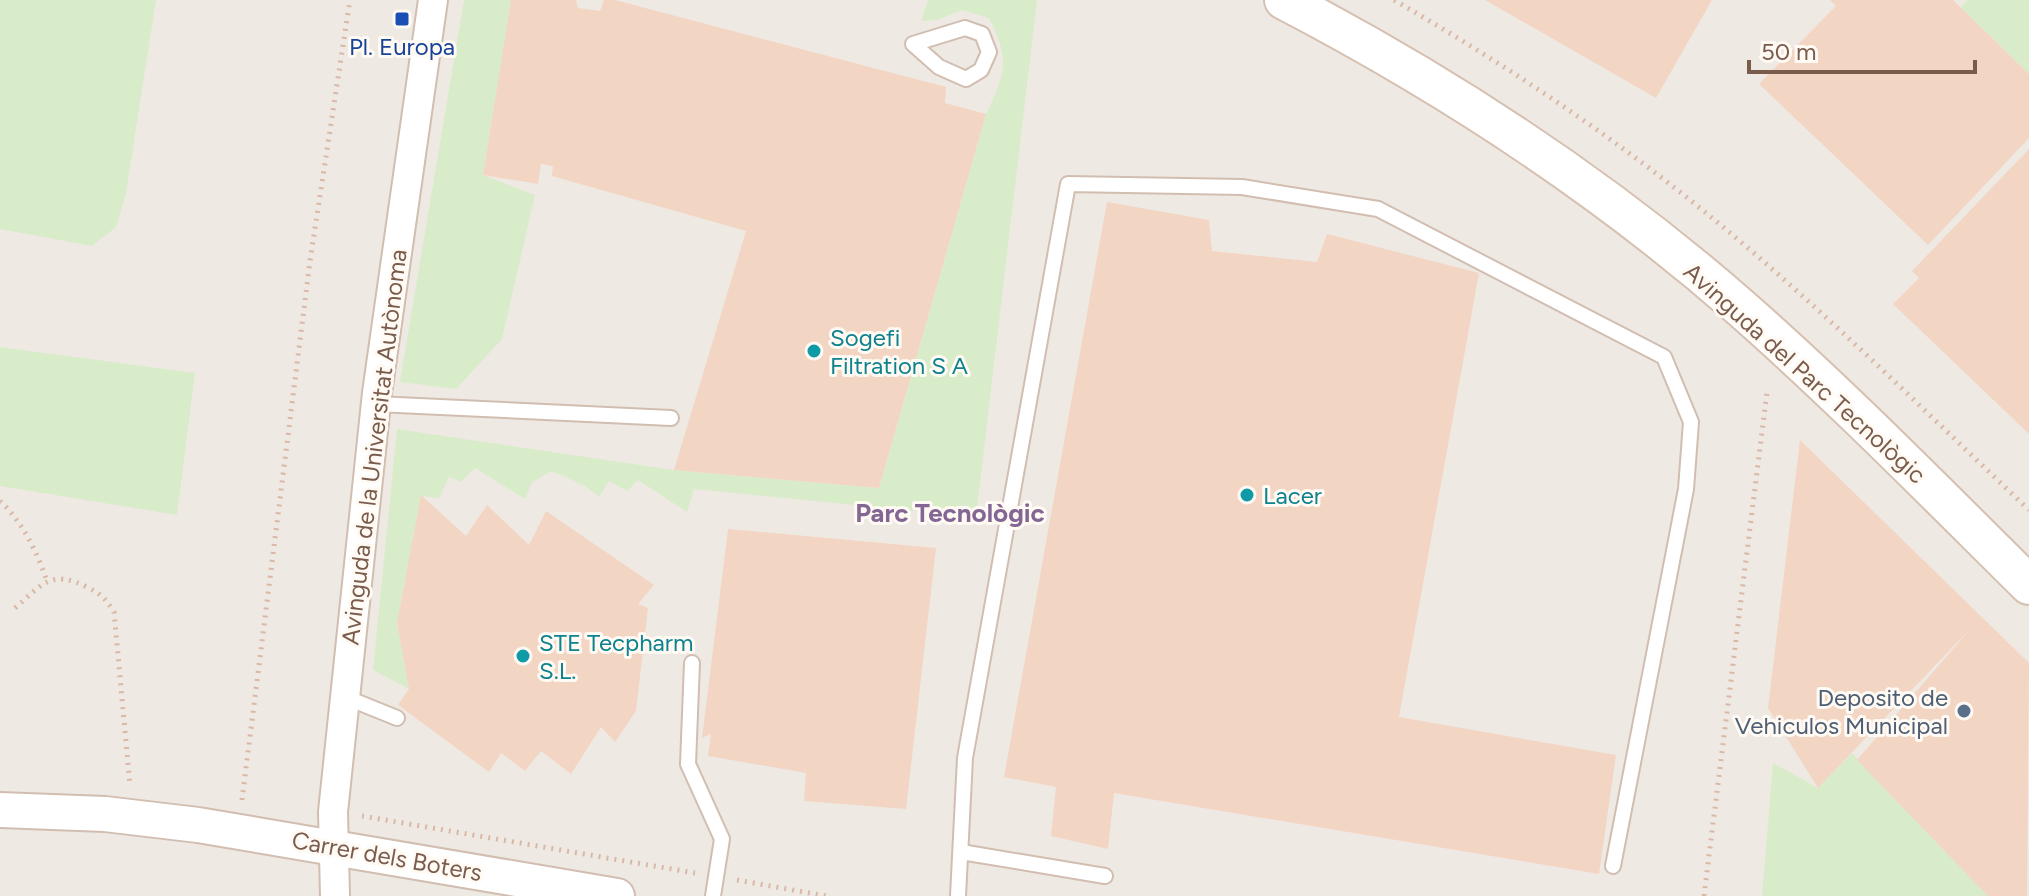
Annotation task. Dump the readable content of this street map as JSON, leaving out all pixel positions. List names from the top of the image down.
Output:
{
  "streets": {
    "main road": ["Avinguda del Parc Tecnològic"],
    "street": ["Avinguda de la Universitat Autònoma", "Carrer dels Boters"]
  },
  "crossings": [
    ["Avinguda de la Universitat Autònoma", "Carrer dels Boters"]
  ],
  "districts": ["Parc Tecnològic"],
  "places": {
    "transit": ["Pl. Europa"],
    "other": [
      "Sogefi Filtration S A",
      "Lacer",
      "STE Tecpharm S.L.",
      "Deposito de Vehiculos Municipal"
    ]
  },
  "scale_bar": "50 m"
}
